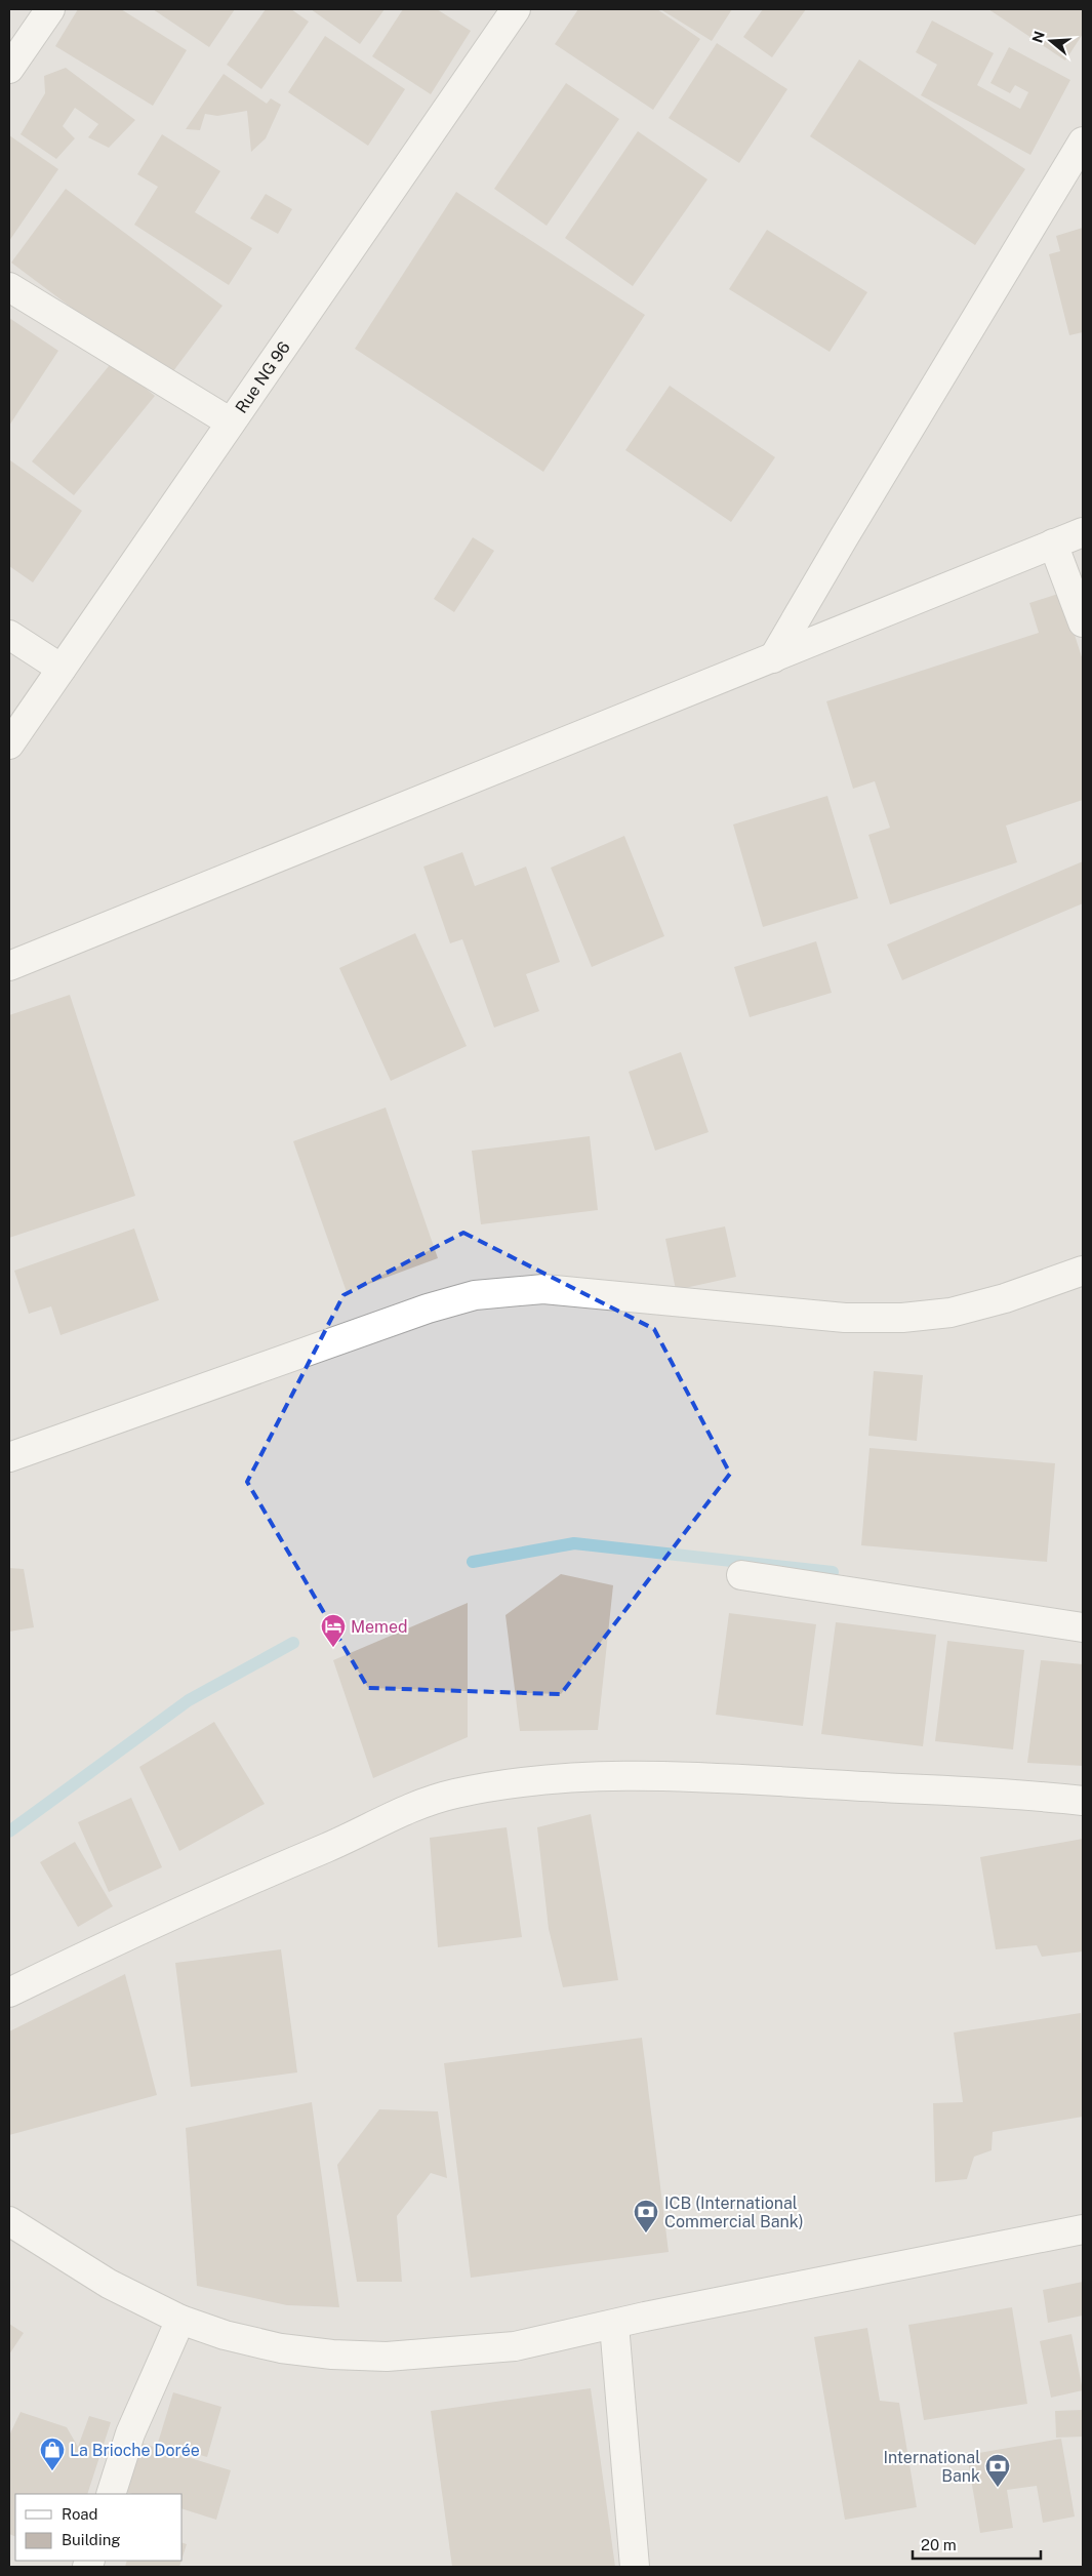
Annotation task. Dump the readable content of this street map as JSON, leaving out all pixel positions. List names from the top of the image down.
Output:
{
  "streets": {
    "street": ["Rue NG 96"]
  },
  "places": {
    "hotel": ["Memed"],
    "bank": ["ICB (International Commercial Bank)", "International Bank"],
    "shop": ["La Brioche Dorée"]
  },
  "legend": ["Road", "Building"],
  "scale_bar": "20 m",
  "north": "left"
}
